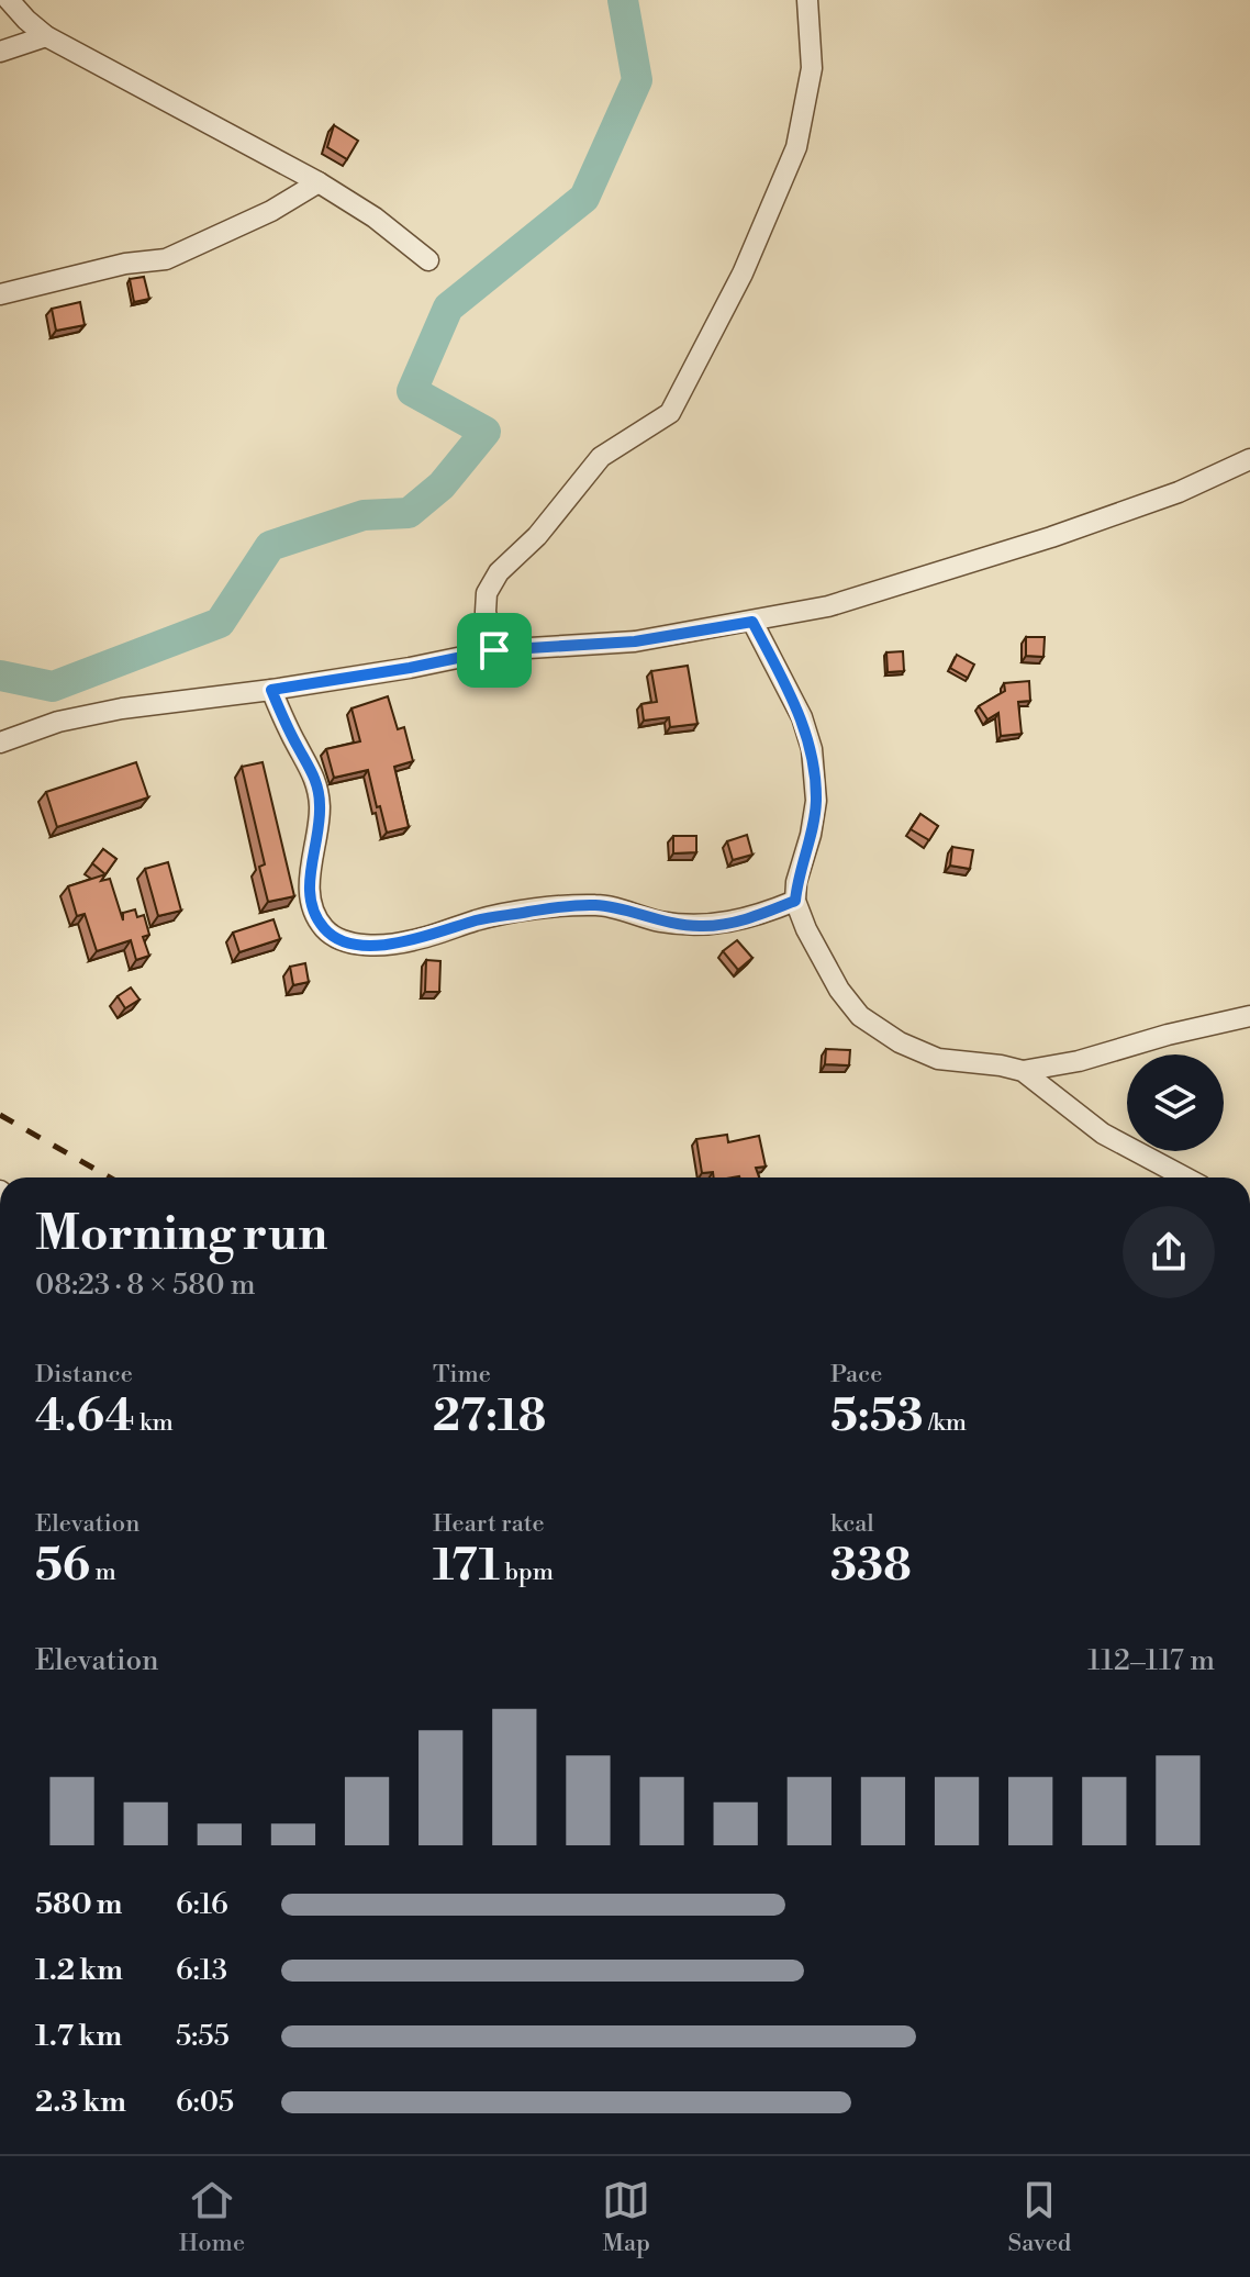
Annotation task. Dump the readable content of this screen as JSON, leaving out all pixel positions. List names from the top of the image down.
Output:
{
  "page": {
    "heading": ["Morning run", "08:23 · 8 × 580 m"],
    "stats": [
      ["Distance", "4.64 km"],
      ["Time", "27:18"],
      ["Pace", "5:53 /km"],
      ["Elevation", "56 m"],
      ["Heart rate", "171 bpm"],
      ["kcal", "338"]
    ],
    "chart": ["Elevation", "112–117 m"],
    "list": [
      {
        "name": "580 m",
        "note": "6:16"
      },
      {
        "name": "1.2 km",
        "note": "6:13"
      },
      {
        "name": "1.7 km",
        "note": "5:55"
      },
      {
        "name": "2.3 km",
        "note": "6:05"
      }
    ],
    "tabs": ["Home", "Map", "Saved"]
  }
}
